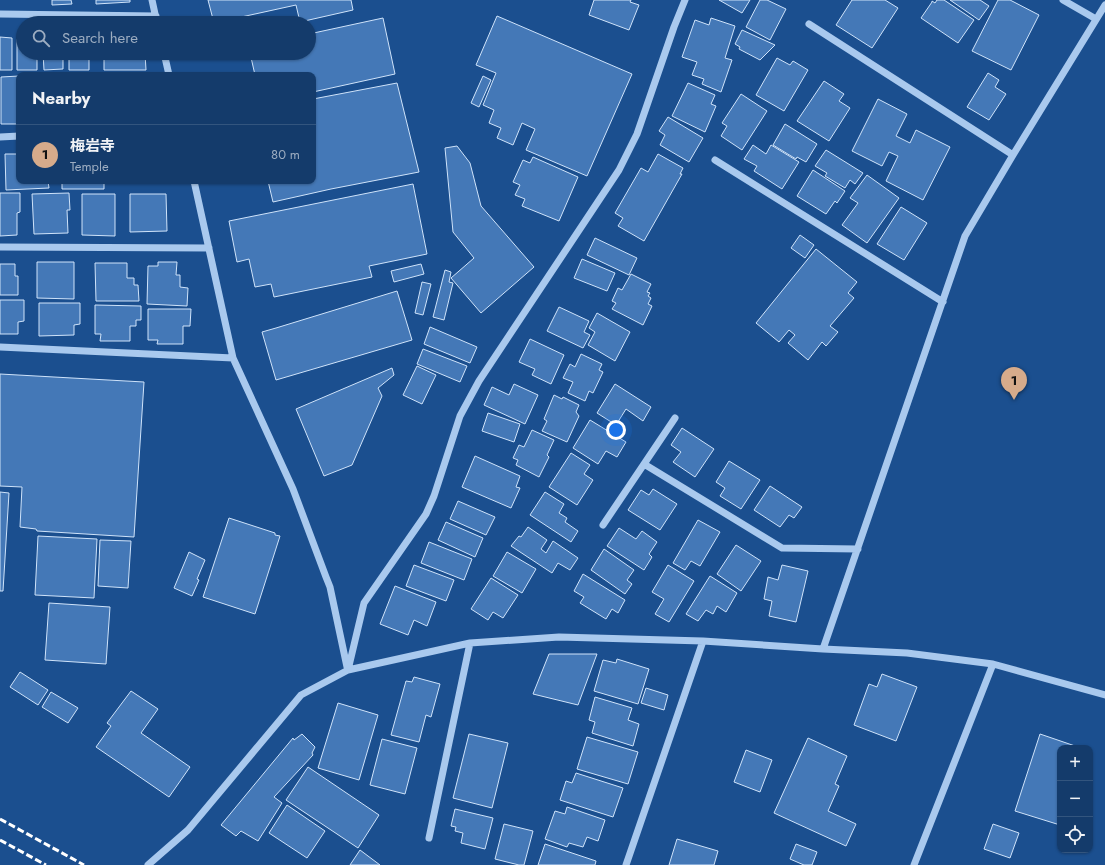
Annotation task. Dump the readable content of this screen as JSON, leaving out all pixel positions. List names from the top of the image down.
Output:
{
  "page": {
    "search": "Search here",
    "heading": "Nearby",
    "list": [
      {
        "mark": "1",
        "name": "梅岩寺",
        "note": "Temple",
        "value": "80 m"
      }
    ],
    "pins": "1",
    "map_buttons": ["+", "−"]
  }
}
